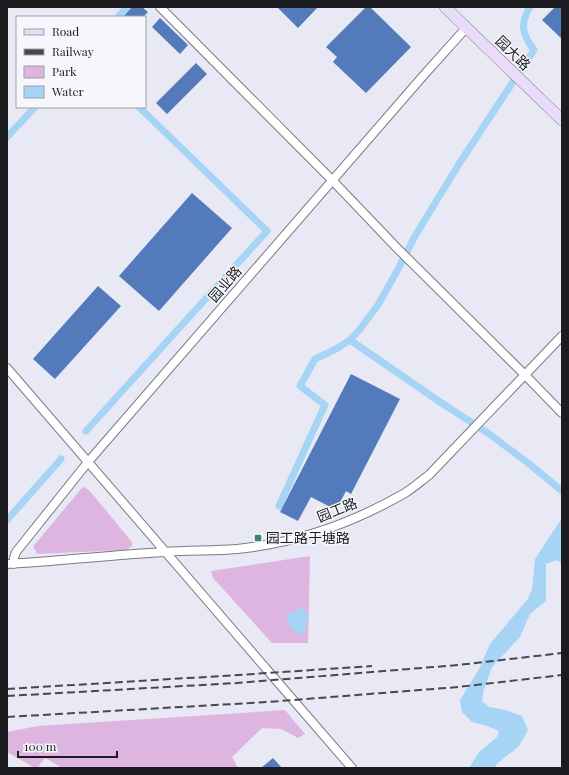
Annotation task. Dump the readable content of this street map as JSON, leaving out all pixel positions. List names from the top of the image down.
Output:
{
  "streets": {
    "street": ["园大路", "园业路", "园工路"]
  },
  "crossings": [
    ["园大路", "园业路"],
    ["园业路", "园工路"]
  ],
  "places": {
    "transit": ["园工路于塘路"]
  },
  "legend": [
    "Road",
    "Railway",
    "Park",
    "Water"
  ],
  "scale_bar": "100 m"
}
